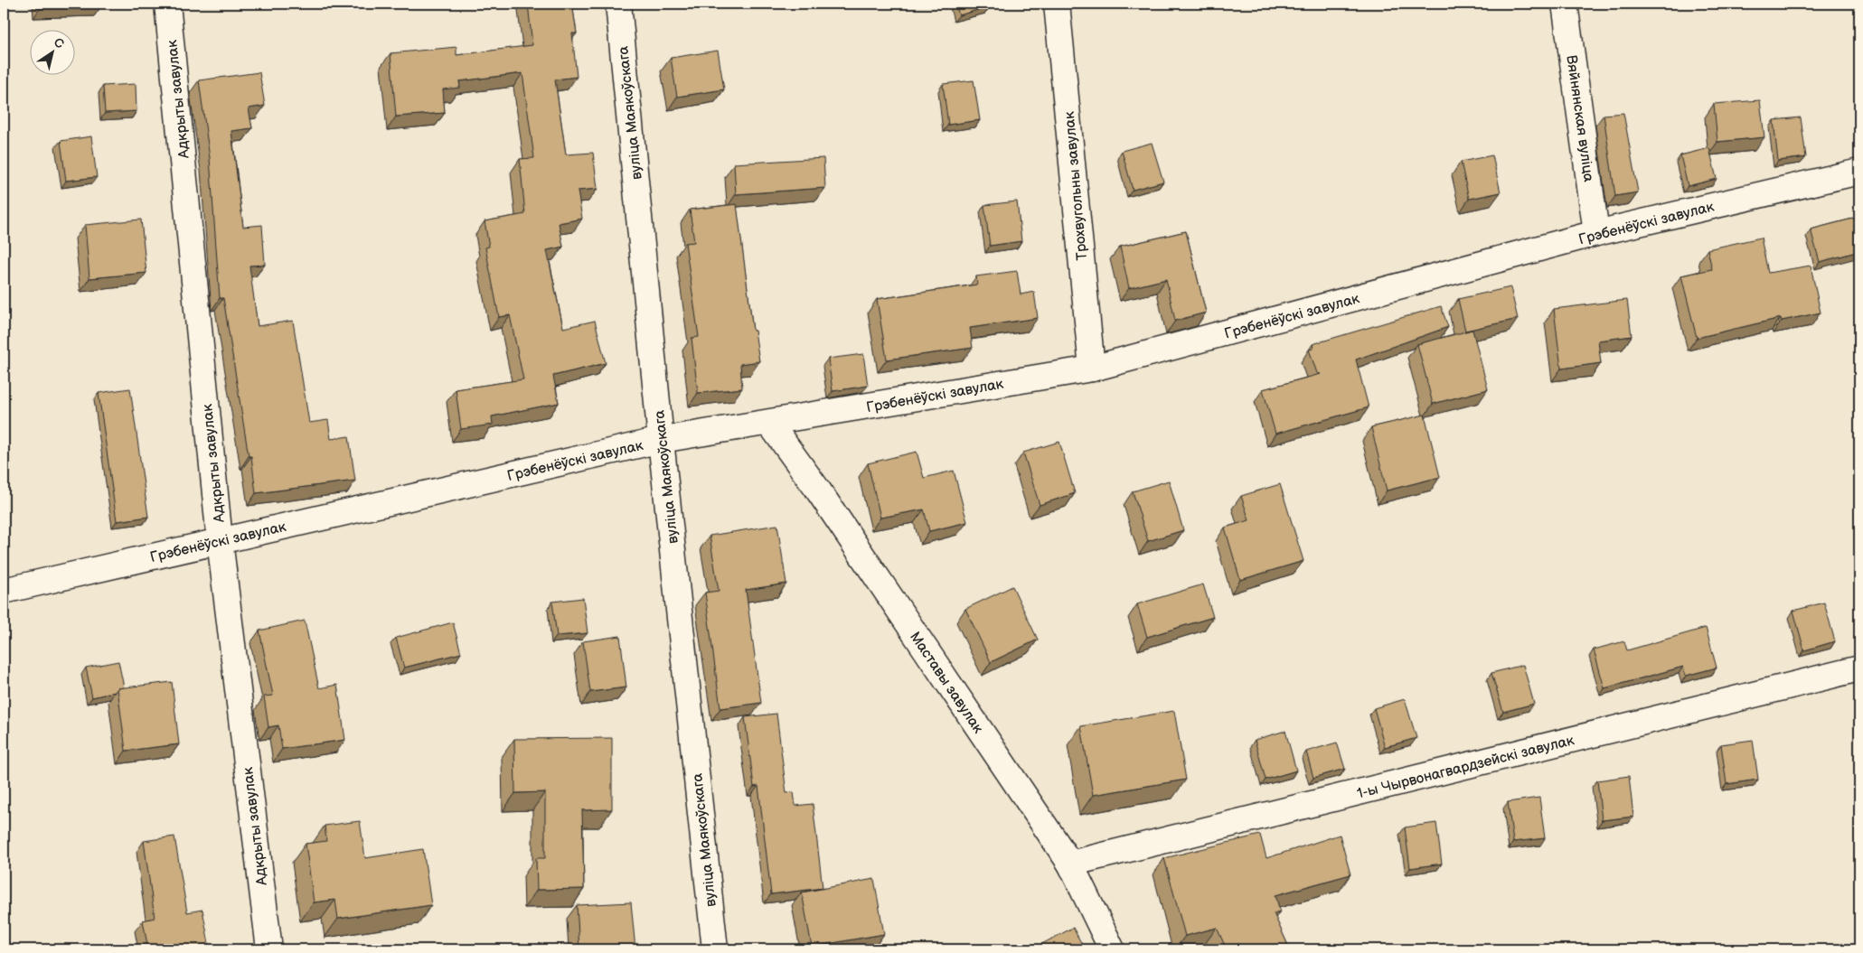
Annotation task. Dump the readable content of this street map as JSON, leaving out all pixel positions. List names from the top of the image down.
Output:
{
  "streets": {
    "street": [
      "Адкрыты завулак",
      "вуліца Маякоўскага",
      "Вяйнянская вуліца",
      "Трохвугольны завулак",
      "Грэбенёўскі завулак",
      "Маставы завулак",
      "1-ы Чырвонагвардзейскі завулак"
    ]
  },
  "crossings": [
    ["Адкрыты завулак", "Грэбенёўскі завулак"],
    ["вуліца Маякоўскага", "Грэбенёўскі завулак"],
    ["Вяйнянская вуліца", "Грэбенёўскі завулак"],
    ["Трохвугольны завулак", "Грэбенёўскі завулак"],
    ["Грэбенёўскі завулак", "Маставы завулак"],
    ["Маставы завулак", "1-ы Чырвонагвардзейскі завулак"]
  ],
  "north": "top right"
}
